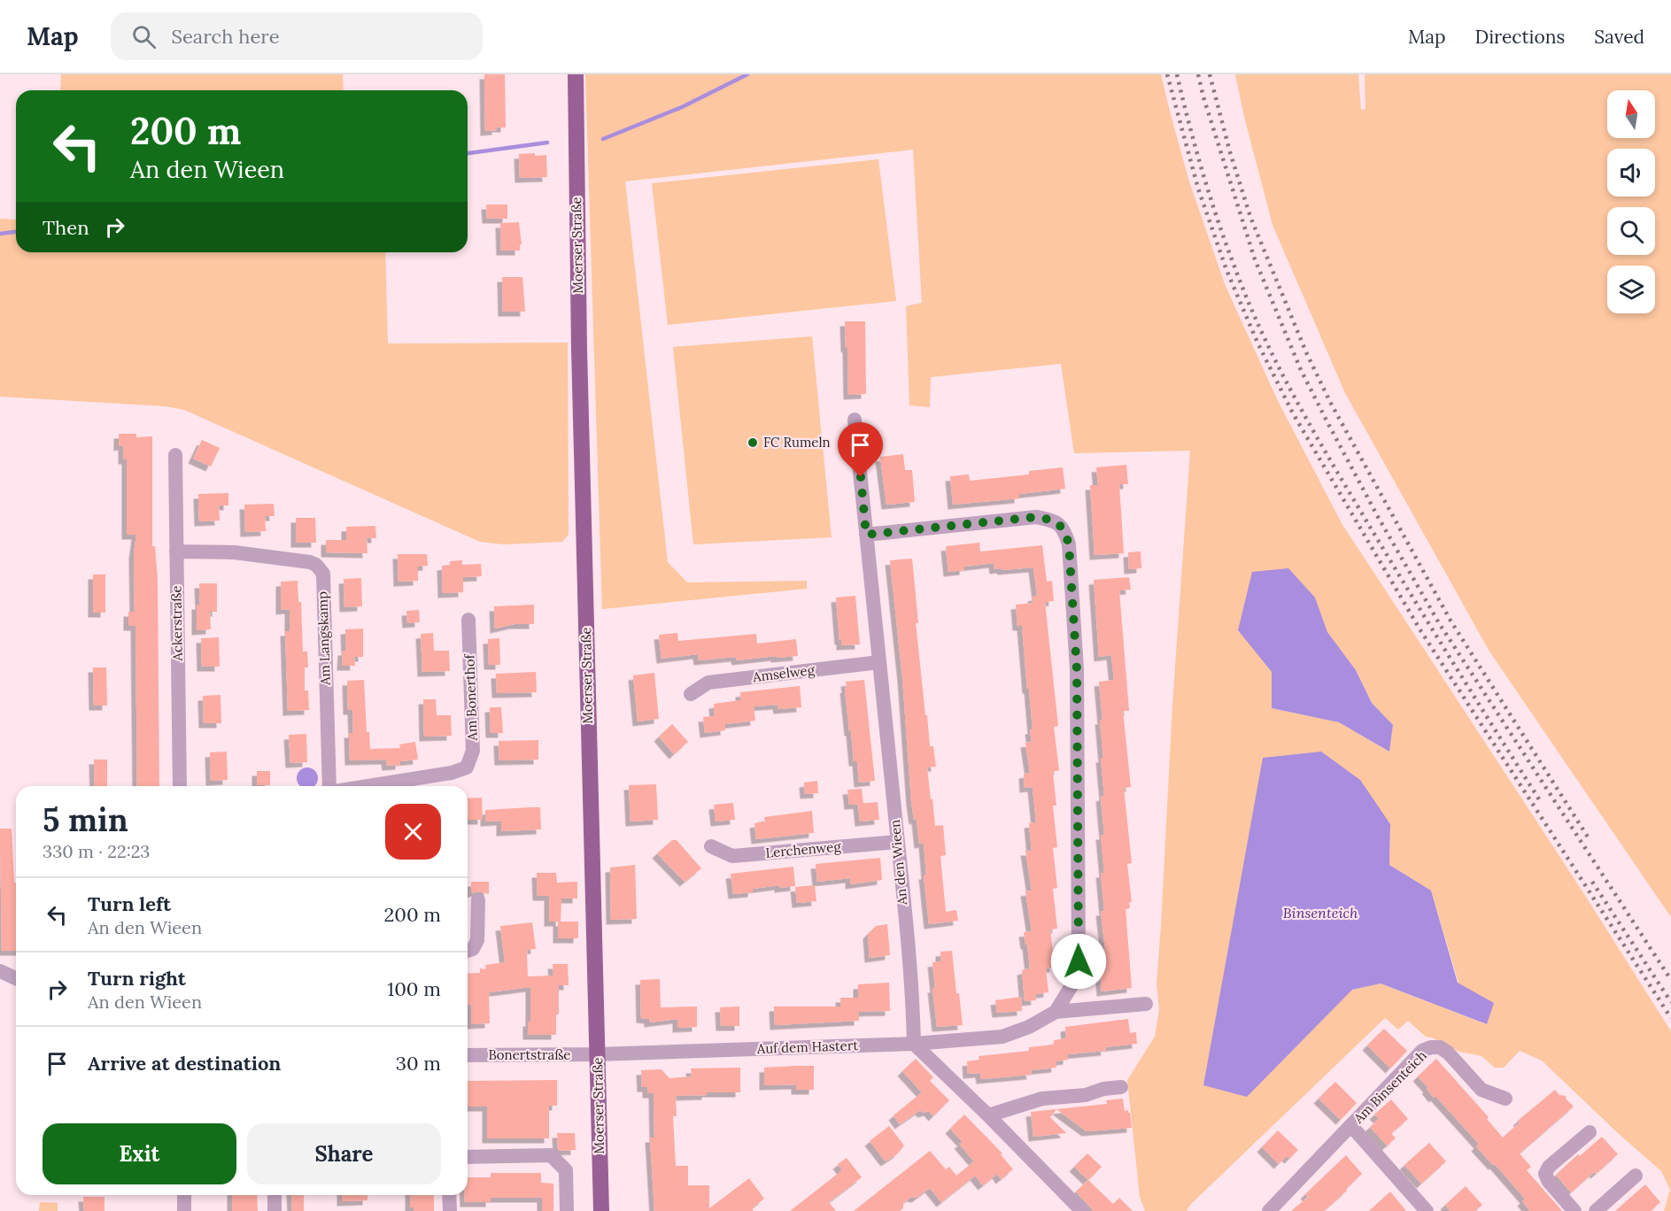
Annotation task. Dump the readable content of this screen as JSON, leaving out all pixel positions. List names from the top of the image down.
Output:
{
  "streets": {
    "main road": ["Moerser Straße"],
    "street": [
      "Ackerstraße",
      "Am Langskamp",
      "Amselweg",
      "Am Bonerthof",
      "Lerchenweg",
      "An den Wieen",
      "Auf dem Hastert",
      "Bonertstraße",
      "Am Binsenteich"
    ]
  },
  "crossings": [
    ["Moerser Straße", "Auf dem Hastert"],
    ["Moerser Straße", "Bonertstraße"],
    ["Ackerstraße", "Am Langskamp"],
    ["Amselweg", "An den Wieen"],
    ["Lerchenweg", "An den Wieen"],
    ["An den Wieen", "Auf dem Hastert"],
    ["Auf dem Hastert", "Bonertstraße"]
  ],
  "water": ["Binsenteich"],
  "places": ["FC Rumeln"],
  "north": "top",
  "page": {
    "header": "Map",
    "search": "Search here",
    "nav": ["Map", "Directions", "Saved"],
    "turn": ["200 m", "An den Wieen"],
    "then": "Then",
    "heading": ["5 min", "330 m · 22:23"],
    "list": [
      {
        "name": "Turn left",
        "note": "An den Wieen",
        "value": "200 m"
      },
      {
        "name": "Turn right",
        "note": "An den Wieen",
        "value": "100 m"
      },
      {
        "name": "Arrive at destination",
        "value": "30 m"
      }
    ],
    "buttons": ["Exit", "Share"]
  }
}
